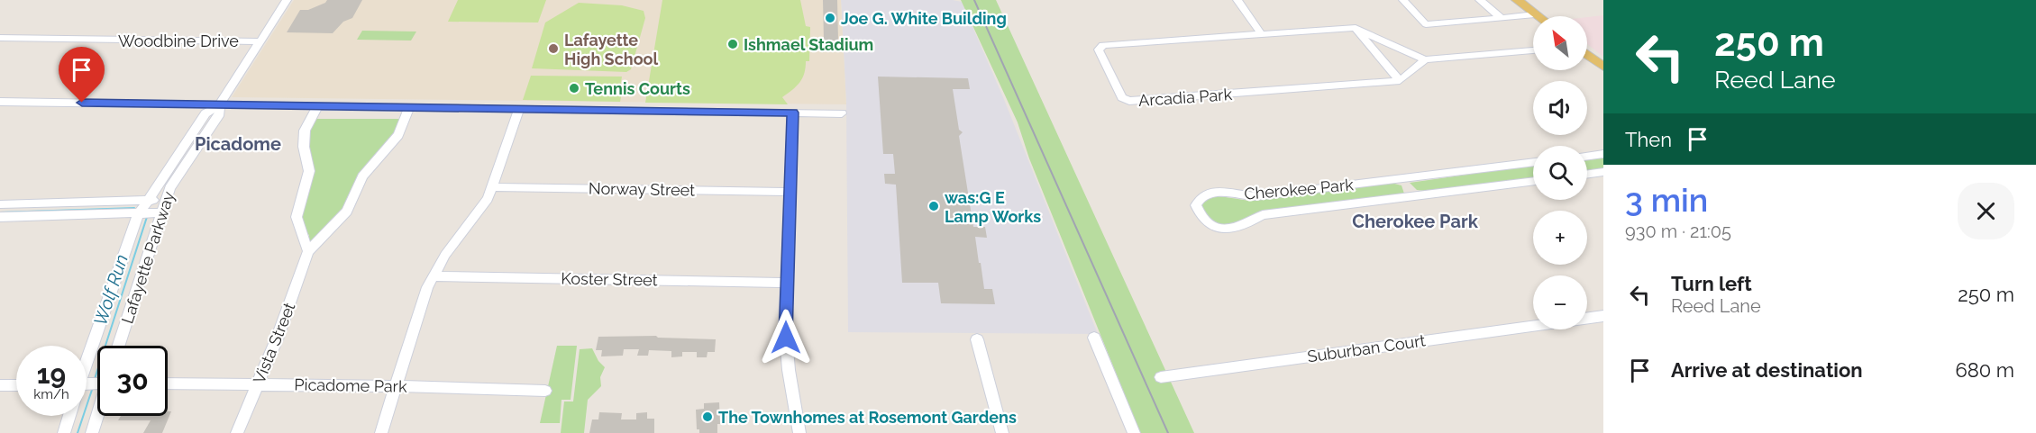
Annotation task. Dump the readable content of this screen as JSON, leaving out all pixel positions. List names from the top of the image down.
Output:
{
  "streets": {
    "street": [
      "Woodbine Drive",
      "Arcadia Park",
      "Norway Street",
      "Cherokee Park",
      "Lafayette Parkway",
      "Koster Street",
      "Vista Street",
      "Suburban Court",
      "Picadome Park"
    ]
  },
  "crossings": [
    ["Woodbine Drive", "Lafayette Parkway"],
    ["Vista Street", "Picadome Park"]
  ],
  "districts": ["Picadome", "Cherokee Park"],
  "water": ["Wolf Run"],
  "places": [
    "Joe G. White Building",
    "Ishmael Stadium",
    "Lafayette High School",
    "Tennis Courts",
    "was:G E Lamp Works",
    "The Townhomes at Rosemont Gardens"
  ],
  "north": "top left",
  "page": {
    "turn": ["250 m", "Reed Lane"],
    "map_buttons": ["+", "−"],
    "then": "Then",
    "heading": ["3 min", "930 m · 21:05"],
    "list": [
      {
        "name": "Turn left",
        "note": "Reed Lane",
        "value": "250 m"
      },
      {
        "name": "Arrive at destination",
        "value": "680 m"
      }
    ],
    "speed": "19 km/h",
    "limit": "30"
  }
}
